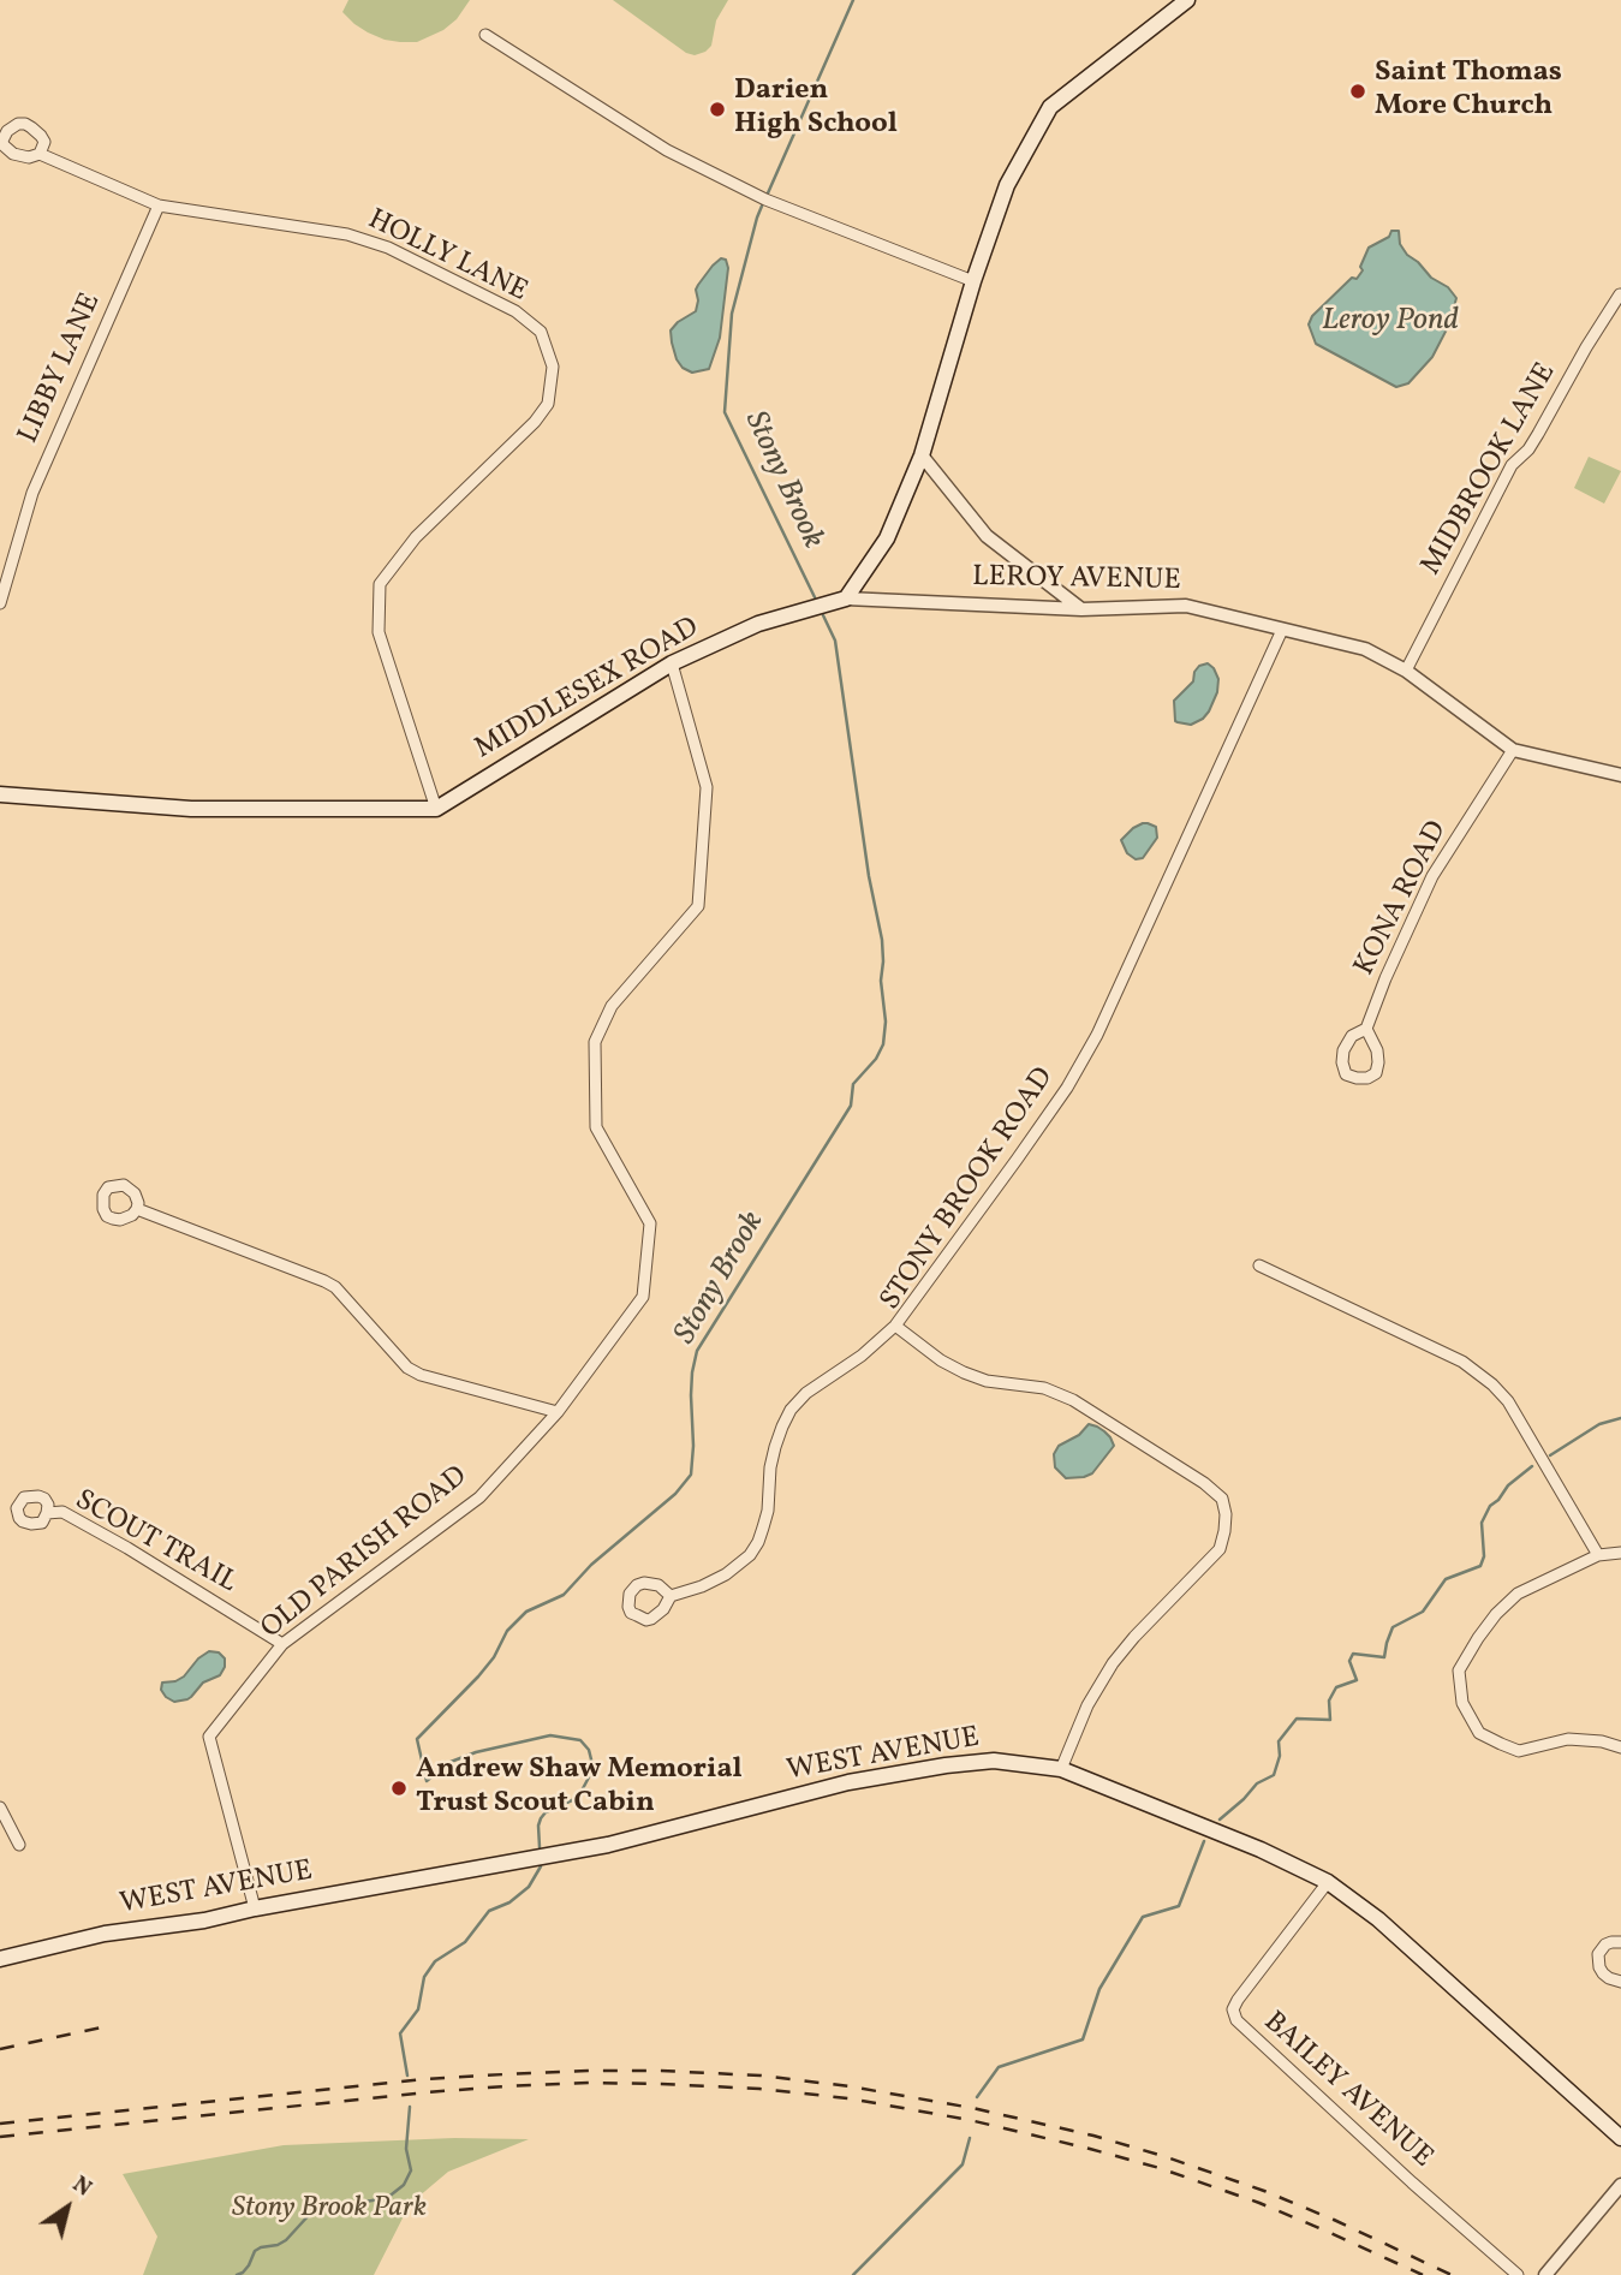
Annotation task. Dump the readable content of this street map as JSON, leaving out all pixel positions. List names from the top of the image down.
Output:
{
  "streets": {
    "main road": ["MIDDLESEX ROAD", "WEST AVENUE"],
    "street": [
      "HOLLY LANE",
      "LIBBY LANE",
      "MIDBROOK LANE",
      "LEROY AVENUE",
      "KONA ROAD",
      "STONY BROOK ROAD",
      "SCOUT TRAIL",
      "OLD PARISH ROAD",
      "BAILEY AVENUE"
    ]
  },
  "crossings": [
    ["HOLLY LANE", "LIBBY LANE"],
    ["HOLLY LANE", "MIDDLESEX ROAD"],
    ["MIDBROOK LANE", "LEROY AVENUE"],
    ["LEROY AVENUE", "MIDDLESEX ROAD"],
    ["LEROY AVENUE", "KONA ROAD"],
    ["LEROY AVENUE", "STONY BROOK ROAD"],
    ["MIDDLESEX ROAD", "OLD PARISH ROAD"],
    ["STONY BROOK ROAD", "WEST AVENUE"],
    ["SCOUT TRAIL", "OLD PARISH ROAD"],
    ["OLD PARISH ROAD", "WEST AVENUE"],
    ["WEST AVENUE", "BAILEY AVENUE"]
  ],
  "water": ["Leroy Pond", "Stony Brook"],
  "parks": ["Stony Brook Park"],
  "places": ["Saint Thomas More Church", "Darien High School", "Andrew Shaw Memorial Trust Scout Cabin"],
  "north": "top right"
}
